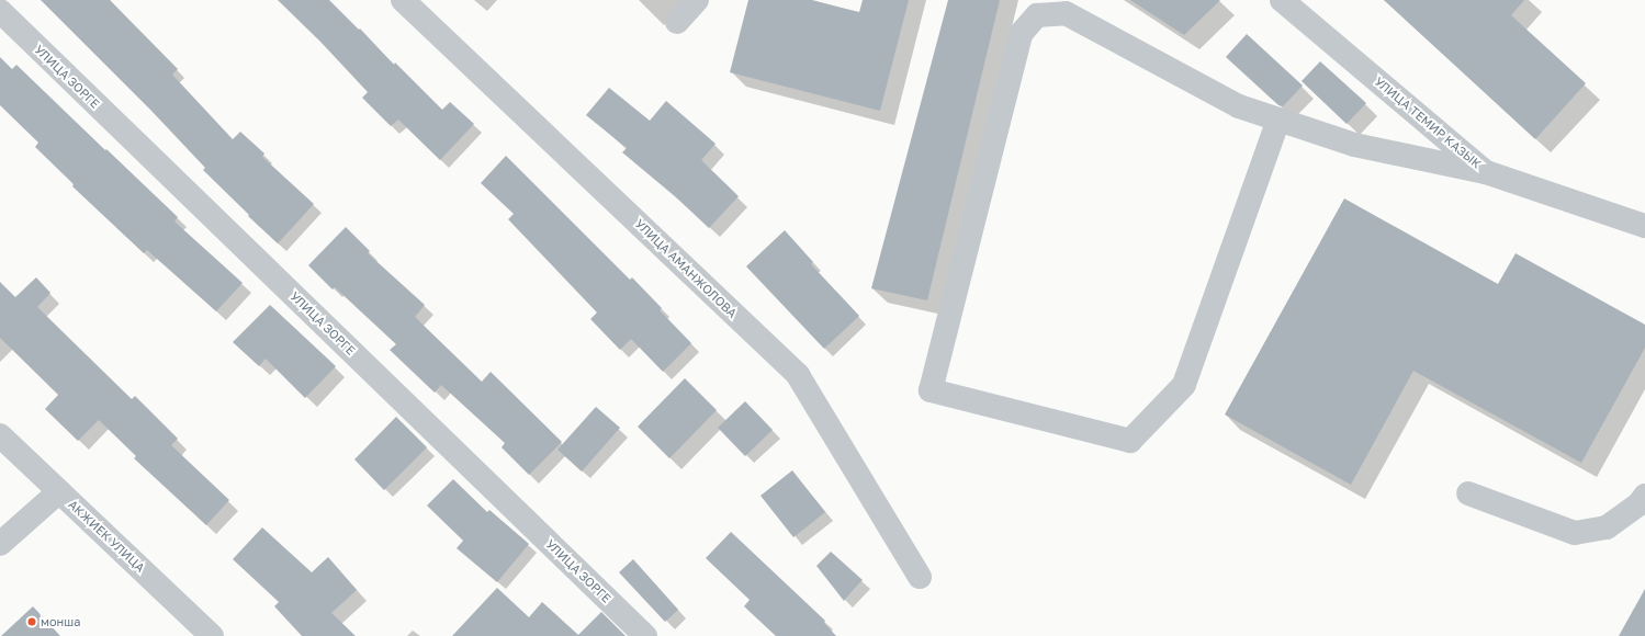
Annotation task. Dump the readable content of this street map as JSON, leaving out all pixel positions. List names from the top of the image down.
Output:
{
  "streets": {
    "street": [
      "УЛИЦА ЗОРГЕ",
      "УЛИЦА ТЕМИР КАЗЫК",
      "УЛИЦА АМАНЖОЛОВА",
      "АКЖИЕК УЛИЦА"
    ]
  },
  "places": ["монша"]
}
